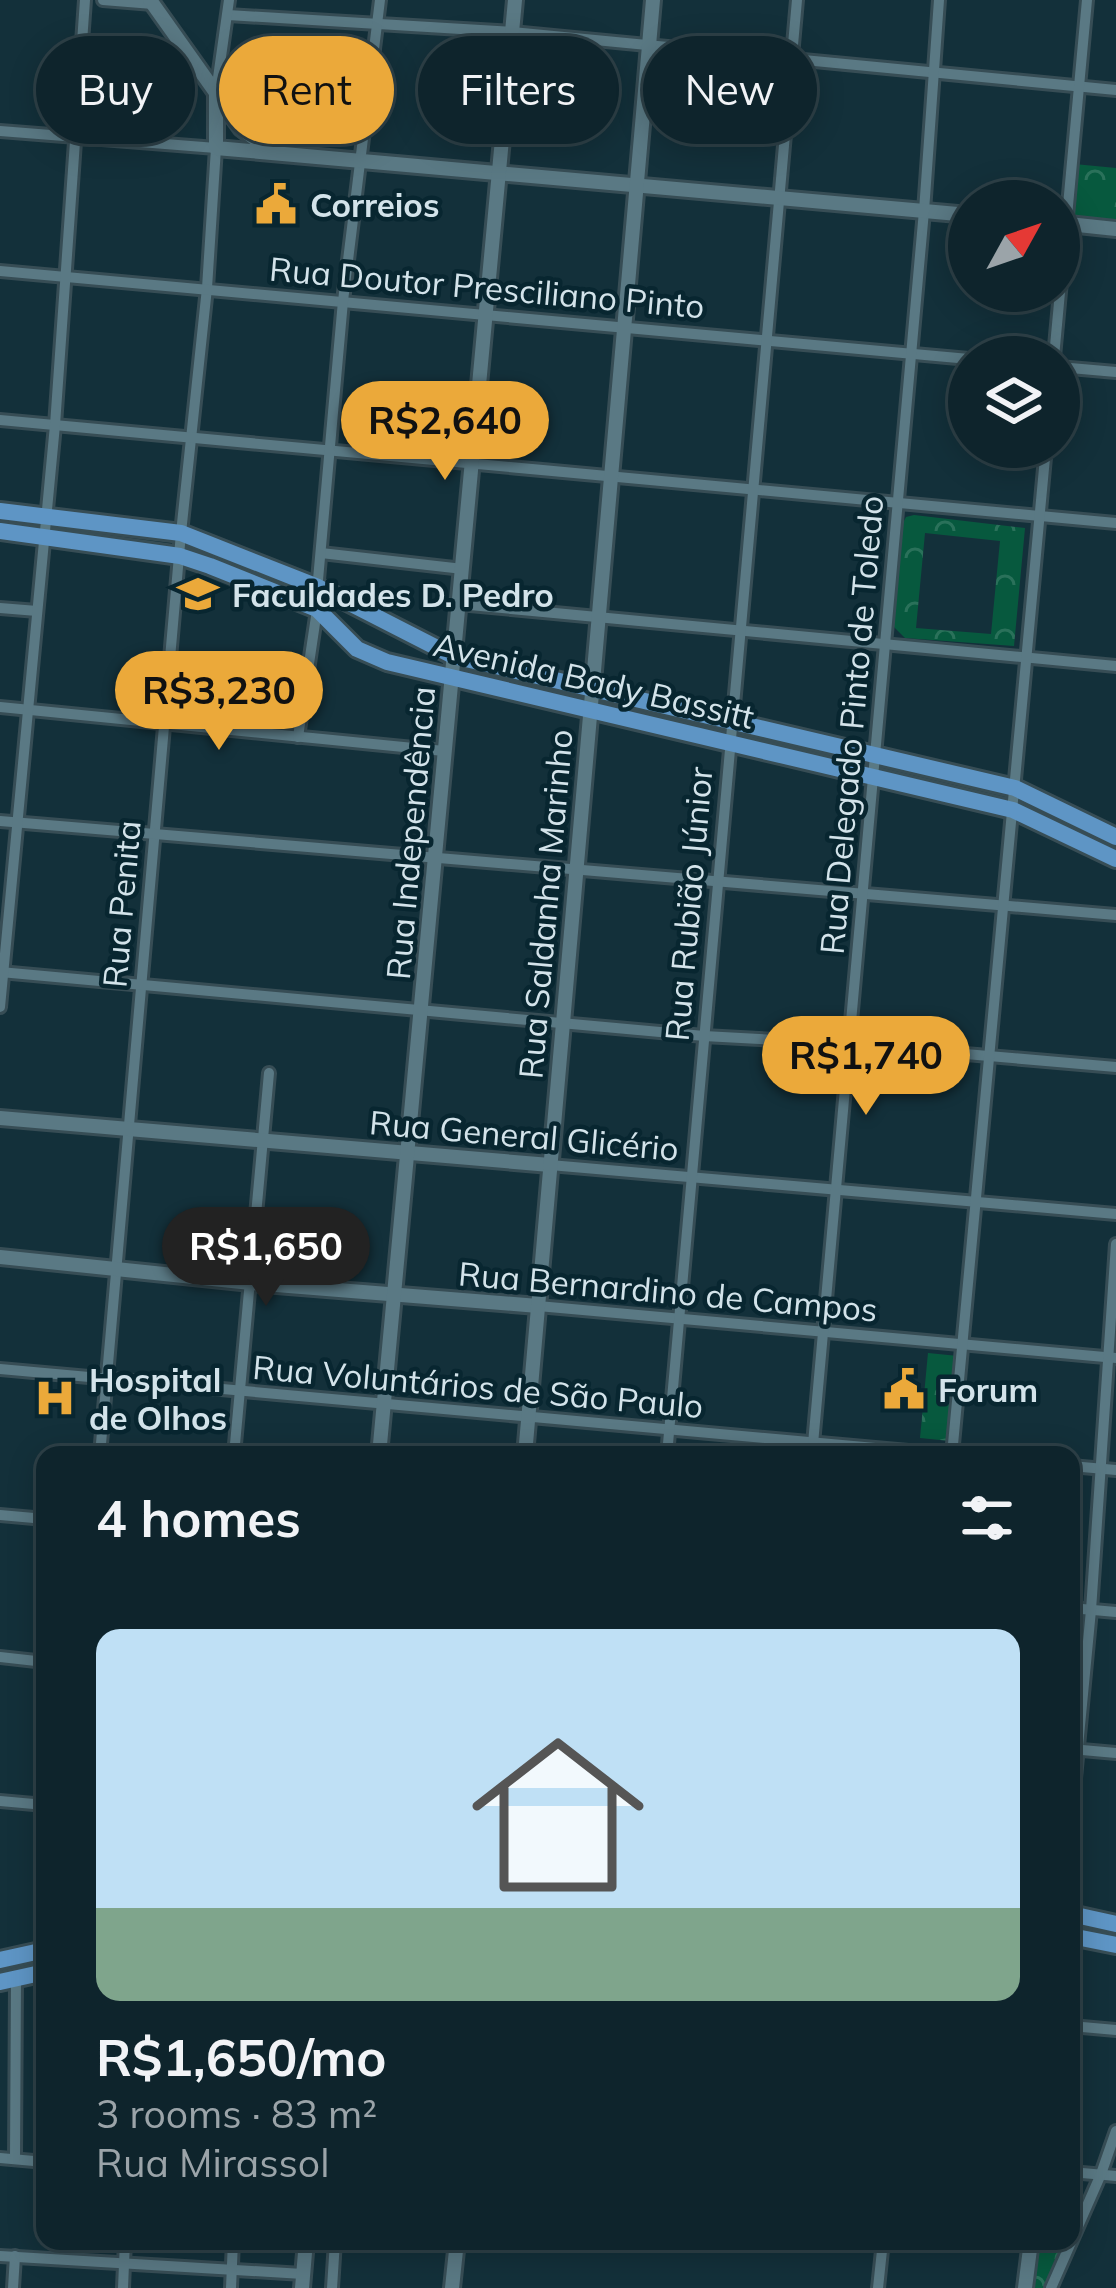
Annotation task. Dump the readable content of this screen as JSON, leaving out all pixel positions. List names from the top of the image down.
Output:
{
  "streets": {
    "main road": ["Avenida Bady Bassitt"],
    "street": [
      "Rua Doutor Presciliano Pinto",
      "Rua Delegado Pinto de Toledo",
      "Rua Independência",
      "Rua Penita",
      "Rua Saldanha Marinho",
      "Rua Rubião Júnior",
      "Rua General Glicério",
      "Rua Bernardino de Campos",
      "Rua Voluntários de São Paulo"
    ]
  },
  "crossings": [
    ["Rua Doutor Presciliano Pinto", "Rua Delegado Pinto de Toledo"],
    ["Rua Doutor Presciliano Pinto", "Rua Independência"],
    ["Rua Doutor Presciliano Pinto", "Rua Penita"],
    ["Rua Doutor Presciliano Pinto", "Rua Saldanha Marinho"],
    ["Rua Doutor Presciliano Pinto", "Rua Rubião Júnior"],
    ["Avenida Bady Bassitt", "Rua Delegado Pinto de Toledo"],
    ["Avenida Bady Bassitt", "Rua Independência"],
    ["Avenida Bady Bassitt", "Rua Penita"],
    ["Avenida Bady Bassitt", "Rua Saldanha Marinho"],
    ["Avenida Bady Bassitt", "Rua Rubião Júnior"],
    ["Rua Delegado Pinto de Toledo", "Rua General Glicério"],
    ["Rua Delegado Pinto de Toledo", "Rua Bernardino de Campos"],
    ["Rua Independência", "Rua General Glicério"],
    ["Rua Independência", "Rua Bernardino de Campos"],
    ["Rua Independência", "Rua Voluntários de São Paulo"],
    ["Rua Penita", "Rua General Glicério"],
    ["Rua Penita", "Rua Bernardino de Campos"],
    ["Rua Penita", "Rua Voluntários de São Paulo"],
    ["Rua Saldanha Marinho", "Rua General Glicério"],
    ["Rua Saldanha Marinho", "Rua Bernardino de Campos"],
    ["Rua Saldanha Marinho", "Rua Voluntários de São Paulo"],
    ["Rua Rubião Júnior", "Rua General Glicério"],
    ["Rua Rubião Júnior", "Rua Bernardino de Campos"],
    ["Rua Rubião Júnior", "Rua Voluntários de São Paulo"]
  ],
  "places": {
    "public building": ["Correios", "Forum"],
    "school or university": ["Faculdades D. Pedro"],
    "hospital": ["Hospital de Olhos"]
  },
  "north": "top right",
  "page": {
    "chip": [
      "Buy",
      "Rent",
      "Filters",
      "New"
    ],
    "price": [
      "R$2,640",
      "R$3,230",
      "R$1,740",
      "R$1,650"
    ],
    "heading": "4 homes",
    "list": [
      {
        "name": "R$1,650/mo",
        "note": "3 rooms · 83 m² · Rua Mirassol"
      }
    ]
  }
}
